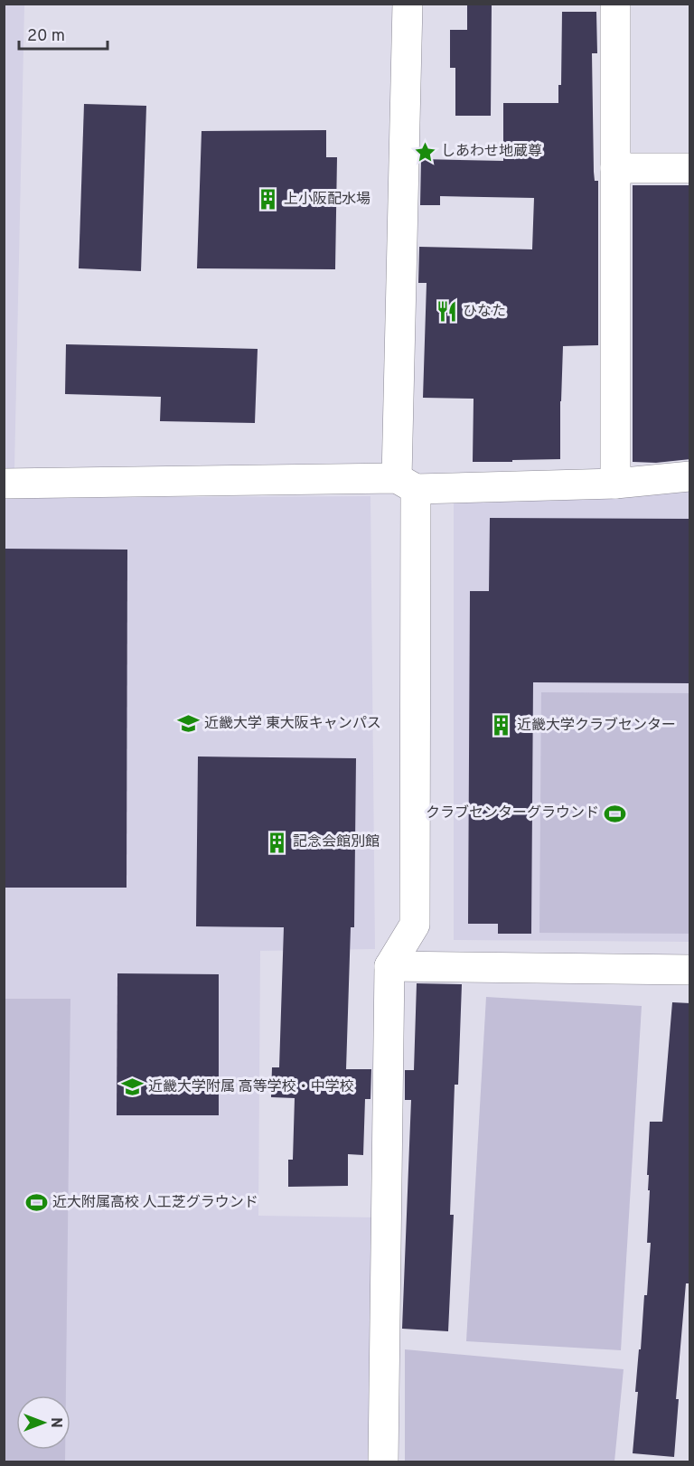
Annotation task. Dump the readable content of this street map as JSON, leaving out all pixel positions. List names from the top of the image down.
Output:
{
  "places": {
    "place": ["しあわせ地蔵尊"],
    "building": ["上小阪配水場", "近畿大学クラブセンター", "記念会館別館"],
    "restaurant": ["ひなた"],
    "school or university": ["近畿大学 東大阪キャンパス", "近畿大学附属 高等学校・中学校"],
    "sports": ["クラブセンターグラウンド", "近大附属高校 人工芝グラウンド"]
  },
  "scale_bar": "20 m",
  "north": "right"
}
